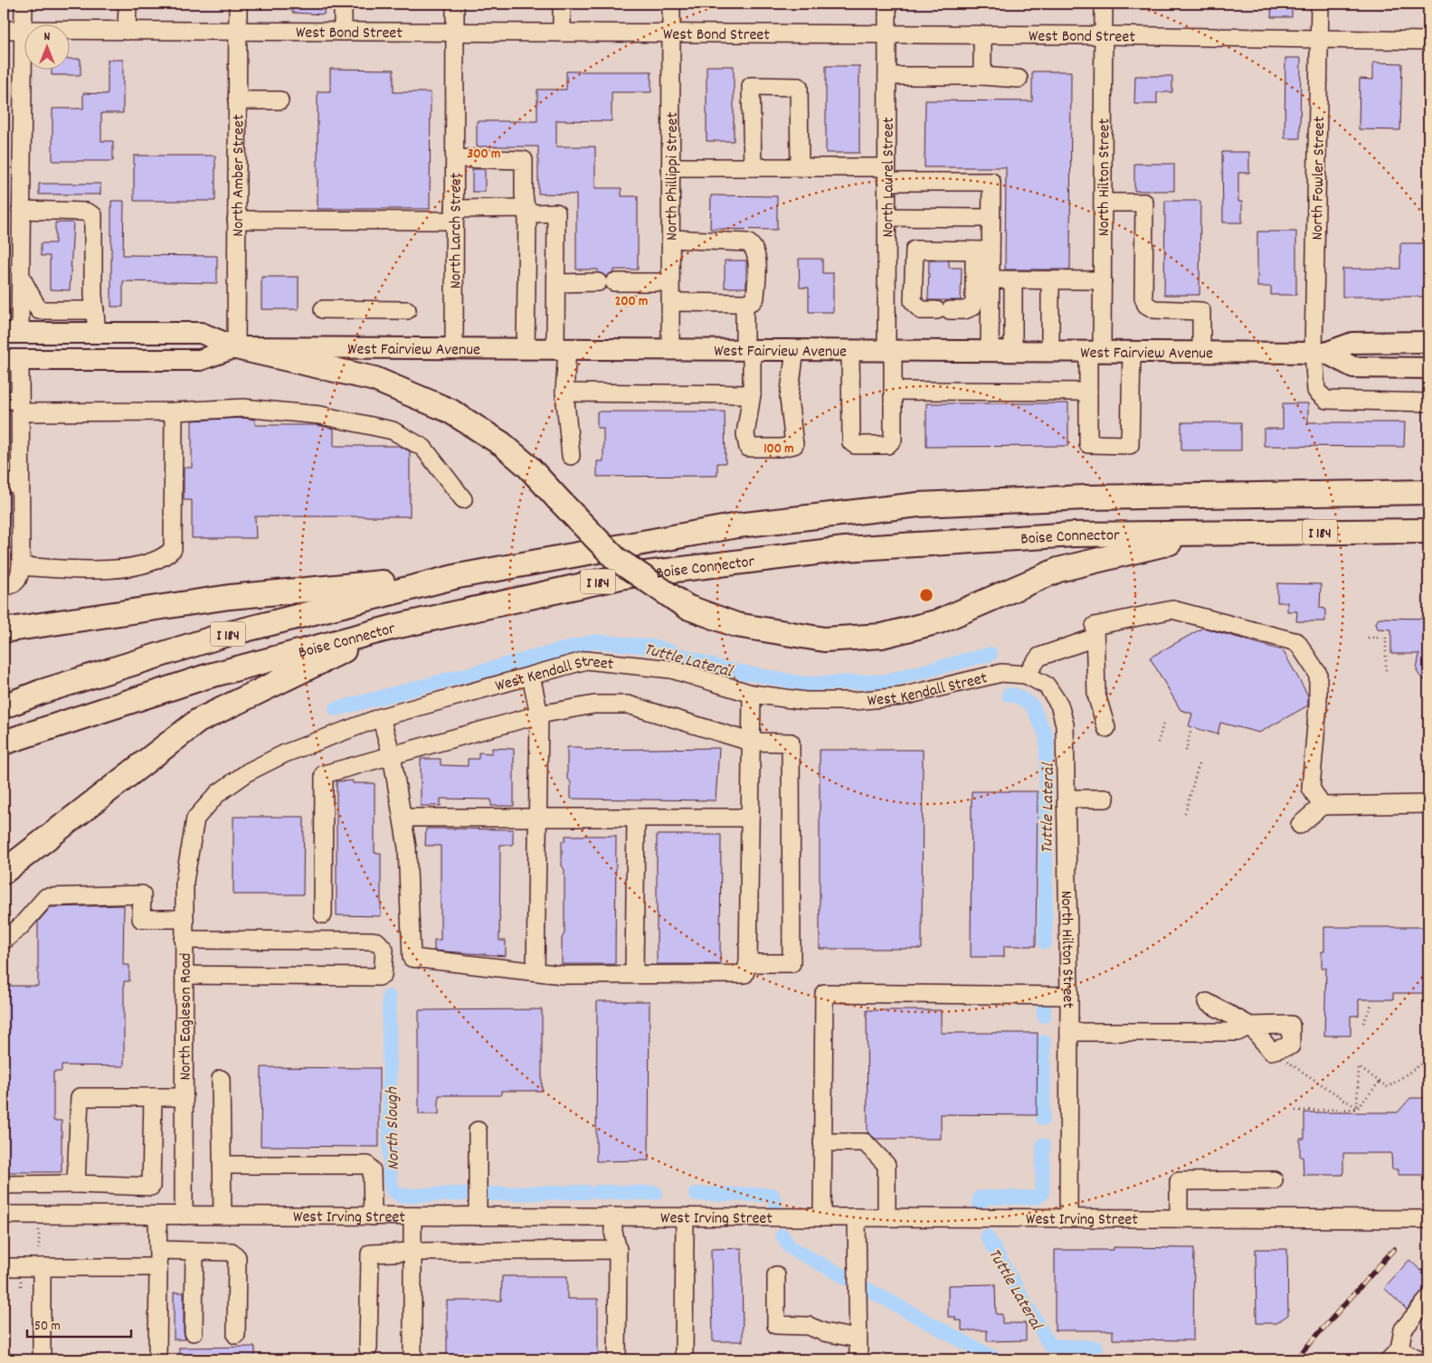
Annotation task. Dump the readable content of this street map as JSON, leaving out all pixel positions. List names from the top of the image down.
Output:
{
  "streets": {
    "highway": ["I 184", "Boise Connector"],
    "main road": ["West Fairview Avenue"],
    "street": [
      "West Bond Street",
      "North Amber Street",
      "North Phillippi Street",
      "North Laurel Street",
      "North Hilton Street",
      "North Fowler Street",
      "North Larch Street",
      "West Kendall Street",
      "North Eagleson Road",
      "West Irving Street"
    ]
  },
  "crossings": [
    ["West Bond Street", "North Amber Street"],
    ["West Bond Street", "North Phillippi Street"],
    ["West Bond Street", "North Laurel Street"],
    ["West Bond Street", "North Hilton Street"],
    ["West Bond Street", "North Fowler Street"],
    ["West Bond Street", "North Larch Street"],
    ["North Amber Street", "West Fairview Avenue"],
    ["North Phillippi Street", "West Fairview Avenue"],
    ["North Laurel Street", "West Fairview Avenue"],
    ["North Hilton Street", "West Fairview Avenue"],
    ["North Hilton Street", "West Kendall Street"],
    ["North Hilton Street", "West Irving Street"],
    ["North Fowler Street", "West Fairview Avenue"],
    ["North Larch Street", "West Fairview Avenue"],
    ["West Kendall Street", "North Eagleson Road"],
    ["North Eagleson Road", "West Irving Street"]
  ],
  "water": ["Tuttle Lateral", "North Slough"],
  "scale_bar": "50 m",
  "north": "top",
  "rings": ["300 m", "200 m", "100 m"]
}
